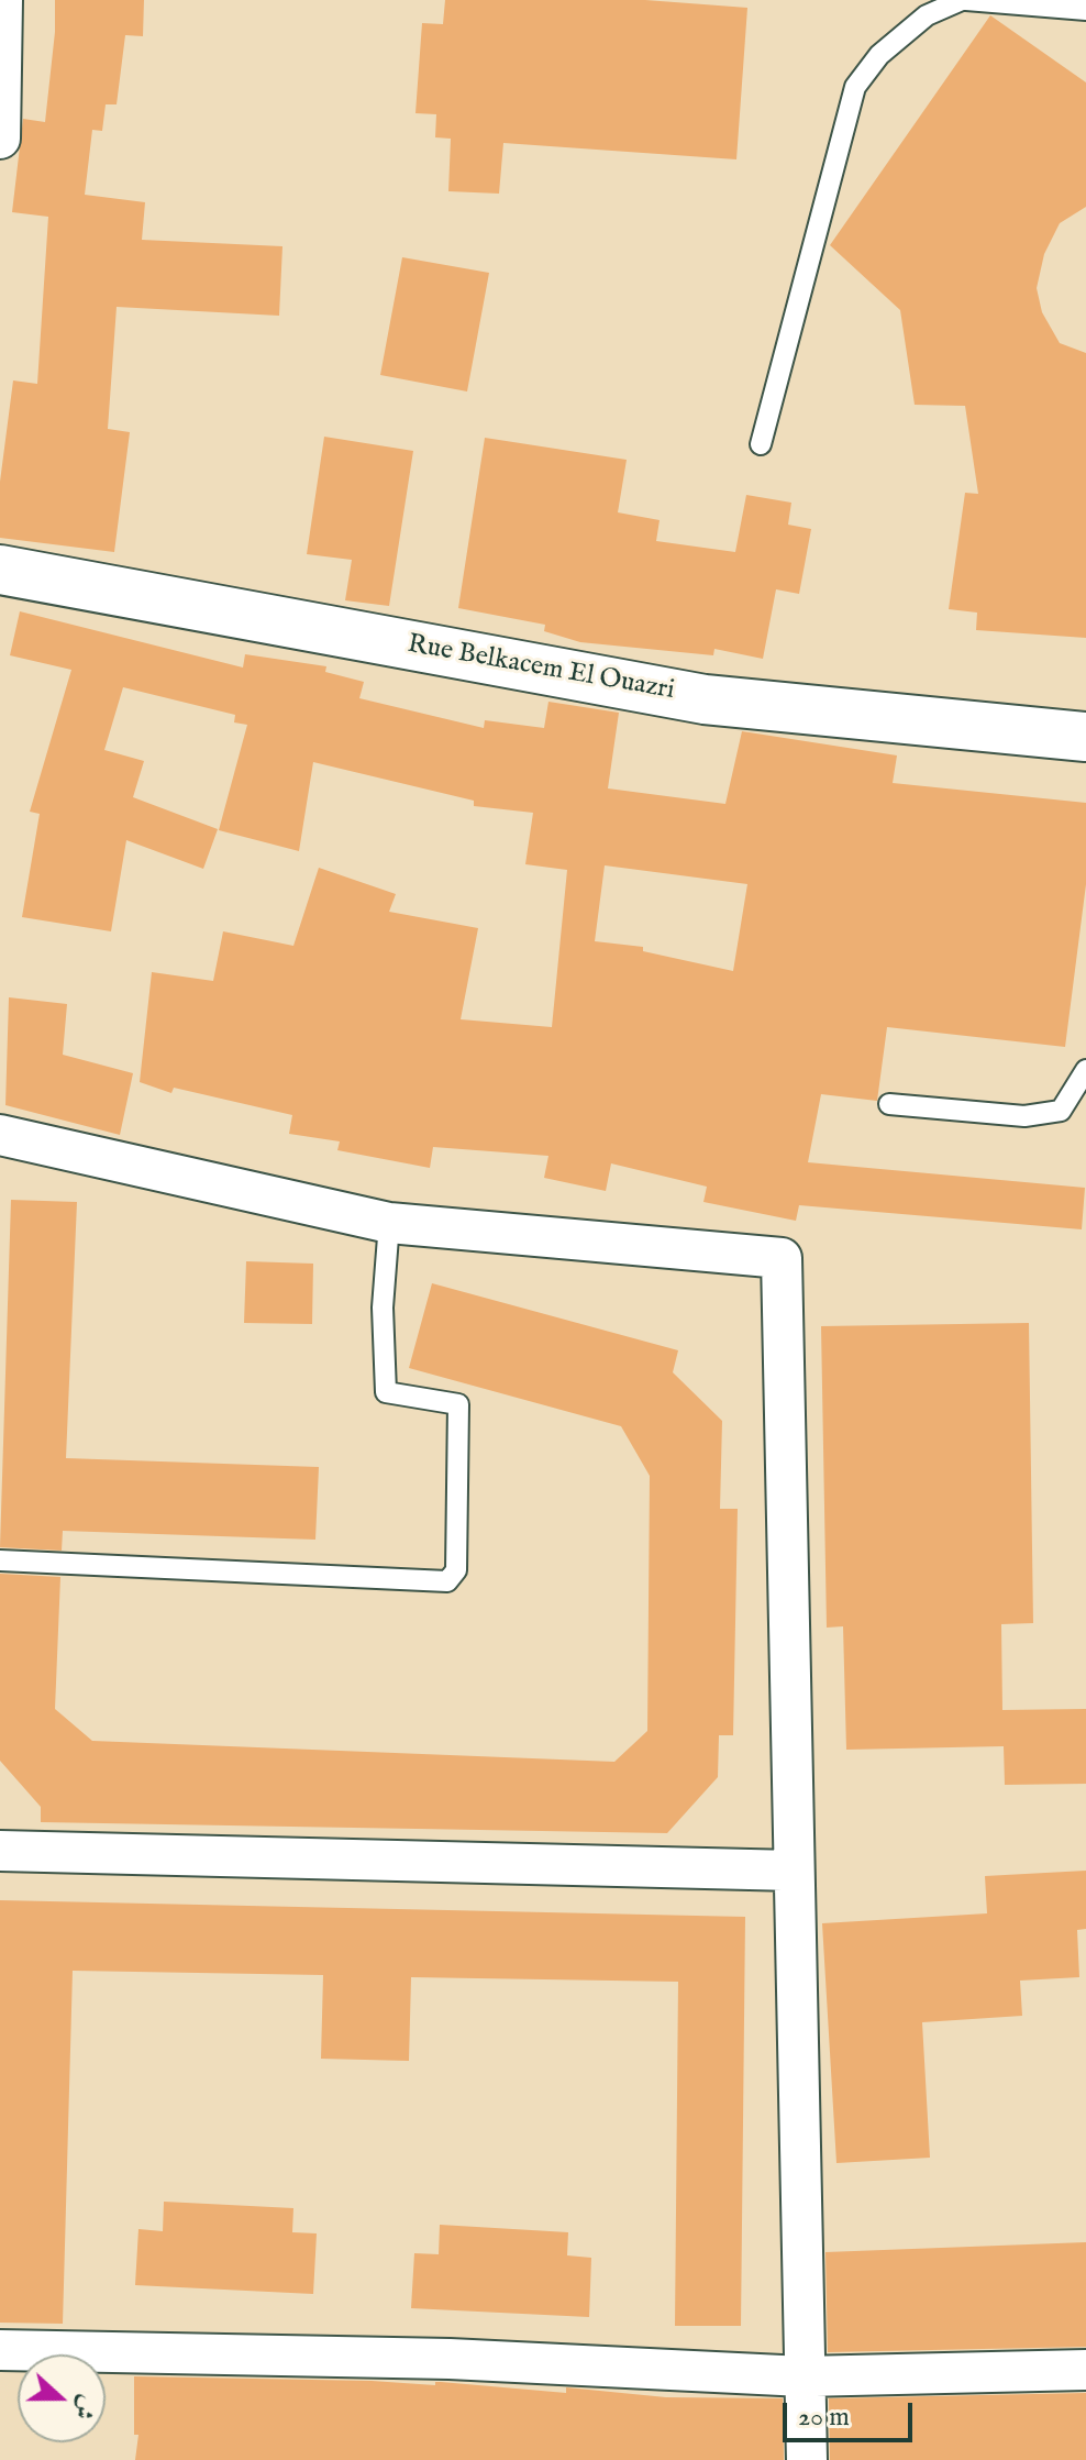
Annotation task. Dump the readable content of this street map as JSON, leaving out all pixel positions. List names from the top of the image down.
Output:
{
  "streets": {
    "street": ["Rue Belkacem El Ouazri"]
  },
  "scale_bar": "20 m",
  "north": "right"
}
